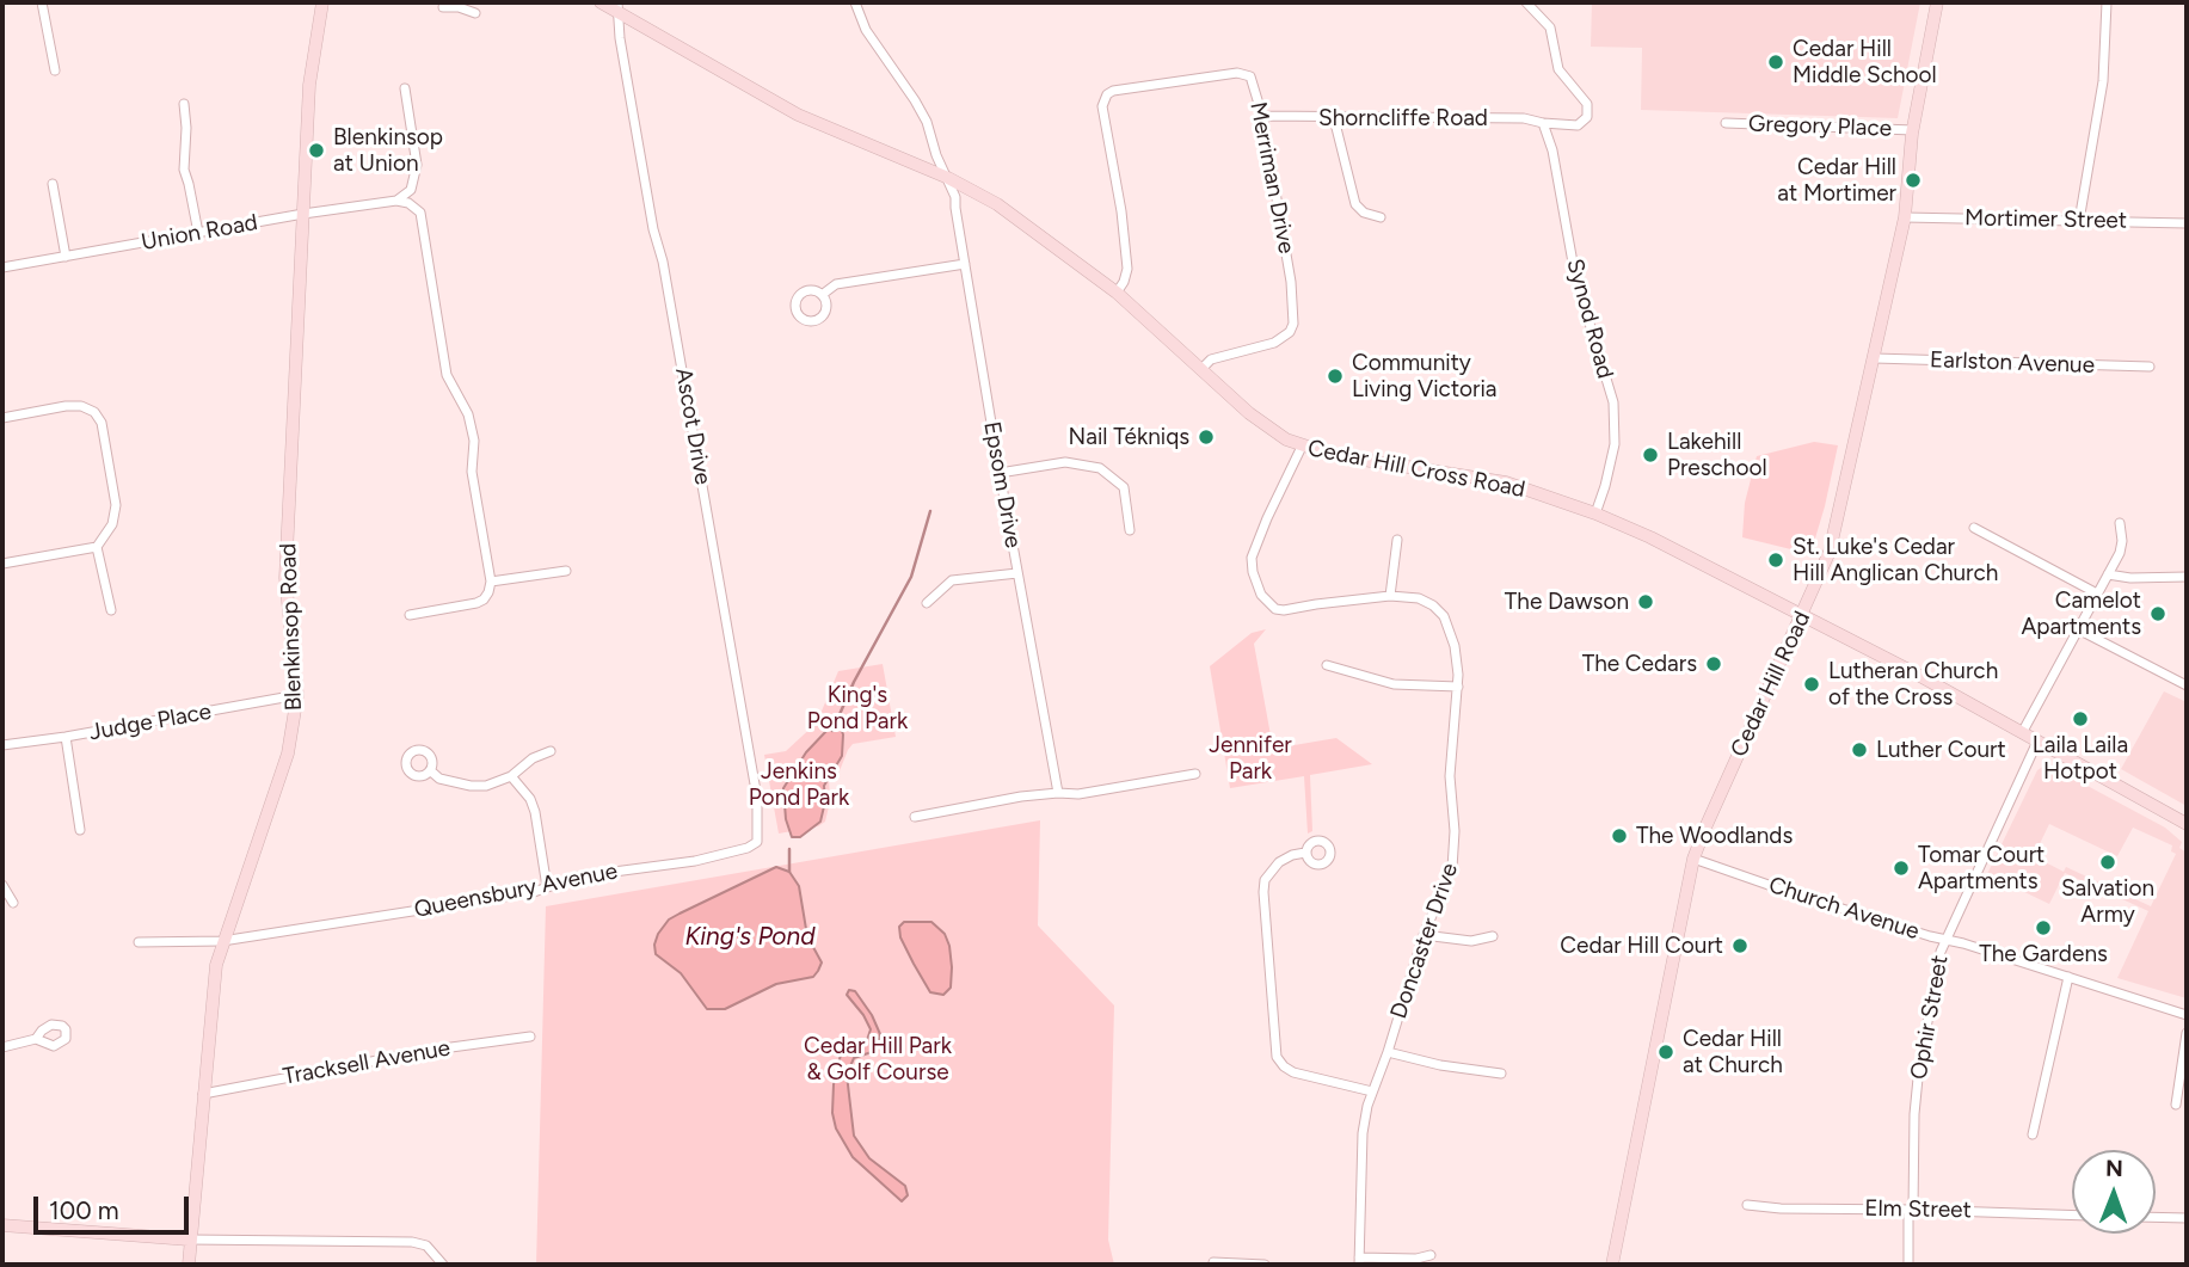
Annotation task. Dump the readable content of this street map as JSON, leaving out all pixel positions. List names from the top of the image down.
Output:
{
  "streets": {
    "street": [
      "Shorncliffe Road",
      "Gregory Place",
      "Merriman Drive",
      "Mortimer Street",
      "Union Road",
      "Synod Road",
      "Earlston Avenue",
      "Ascot Drive",
      "Cedar Hill Cross Road",
      "Epsom Drive",
      "Blenkinsop Road",
      "Cedar Hill Road",
      "Judge Place",
      "Queensbury Avenue",
      "Church Avenue",
      "Doncaster Drive",
      "Ophir Street",
      "Tracksell Avenue",
      "Elm Street"
    ]
  },
  "crossings": [
    ["Shorncliffe Road", "Merriman Drive"],
    ["Shorncliffe Road", "Synod Road"],
    ["Gregory Place", "Cedar Hill Road"],
    ["Merriman Drive", "Cedar Hill Cross Road"],
    ["Mortimer Street", "Cedar Hill Road"],
    ["Union Road", "Blenkinsop Road"],
    ["Synod Road", "Cedar Hill Cross Road"],
    ["Earlston Avenue", "Cedar Hill Road"],
    ["Ascot Drive", "Cedar Hill Cross Road"],
    ["Ascot Drive", "Queensbury Avenue"],
    ["Cedar Hill Cross Road", "Epsom Drive"],
    ["Cedar Hill Cross Road", "Cedar Hill Road"],
    ["Cedar Hill Cross Road", "Ophir Street"],
    ["Blenkinsop Road", "Judge Place"],
    ["Blenkinsop Road", "Queensbury Avenue"],
    ["Blenkinsop Road", "Tracksell Avenue"],
    ["Cedar Hill Road", "Church Avenue"],
    ["Church Avenue", "Ophir Street"],
    ["Ophir Street", "Elm Street"]
  ],
  "water": ["King's Pond"],
  "parks": [
    "King's Pond Park",
    "Jennifer Park",
    "Jenkins Pond Park",
    "Cedar Hill Park & Golf Course"
  ],
  "places": [
    "Cedar Hill Middle School",
    "Blenkinsop at Union",
    "Cedar Hill at Mortimer",
    "Community Living Victoria",
    "Nail Tékniqs",
    "Lakehill Preschool",
    "St. Luke's Cedar Hill Anglican Church",
    "The Dawson",
    "Camelot Apartments",
    "The Cedars",
    "Lutheran Church of the Cross",
    "Laila Laila Hotpot",
    "Luther Court",
    "The Woodlands",
    "Salvation Army",
    "Tomar Court Apartments",
    "The Gardens",
    "Cedar Hill Court",
    "Cedar Hill at Church"
  ],
  "scale_bar": "100 m",
  "north": "top"
}
